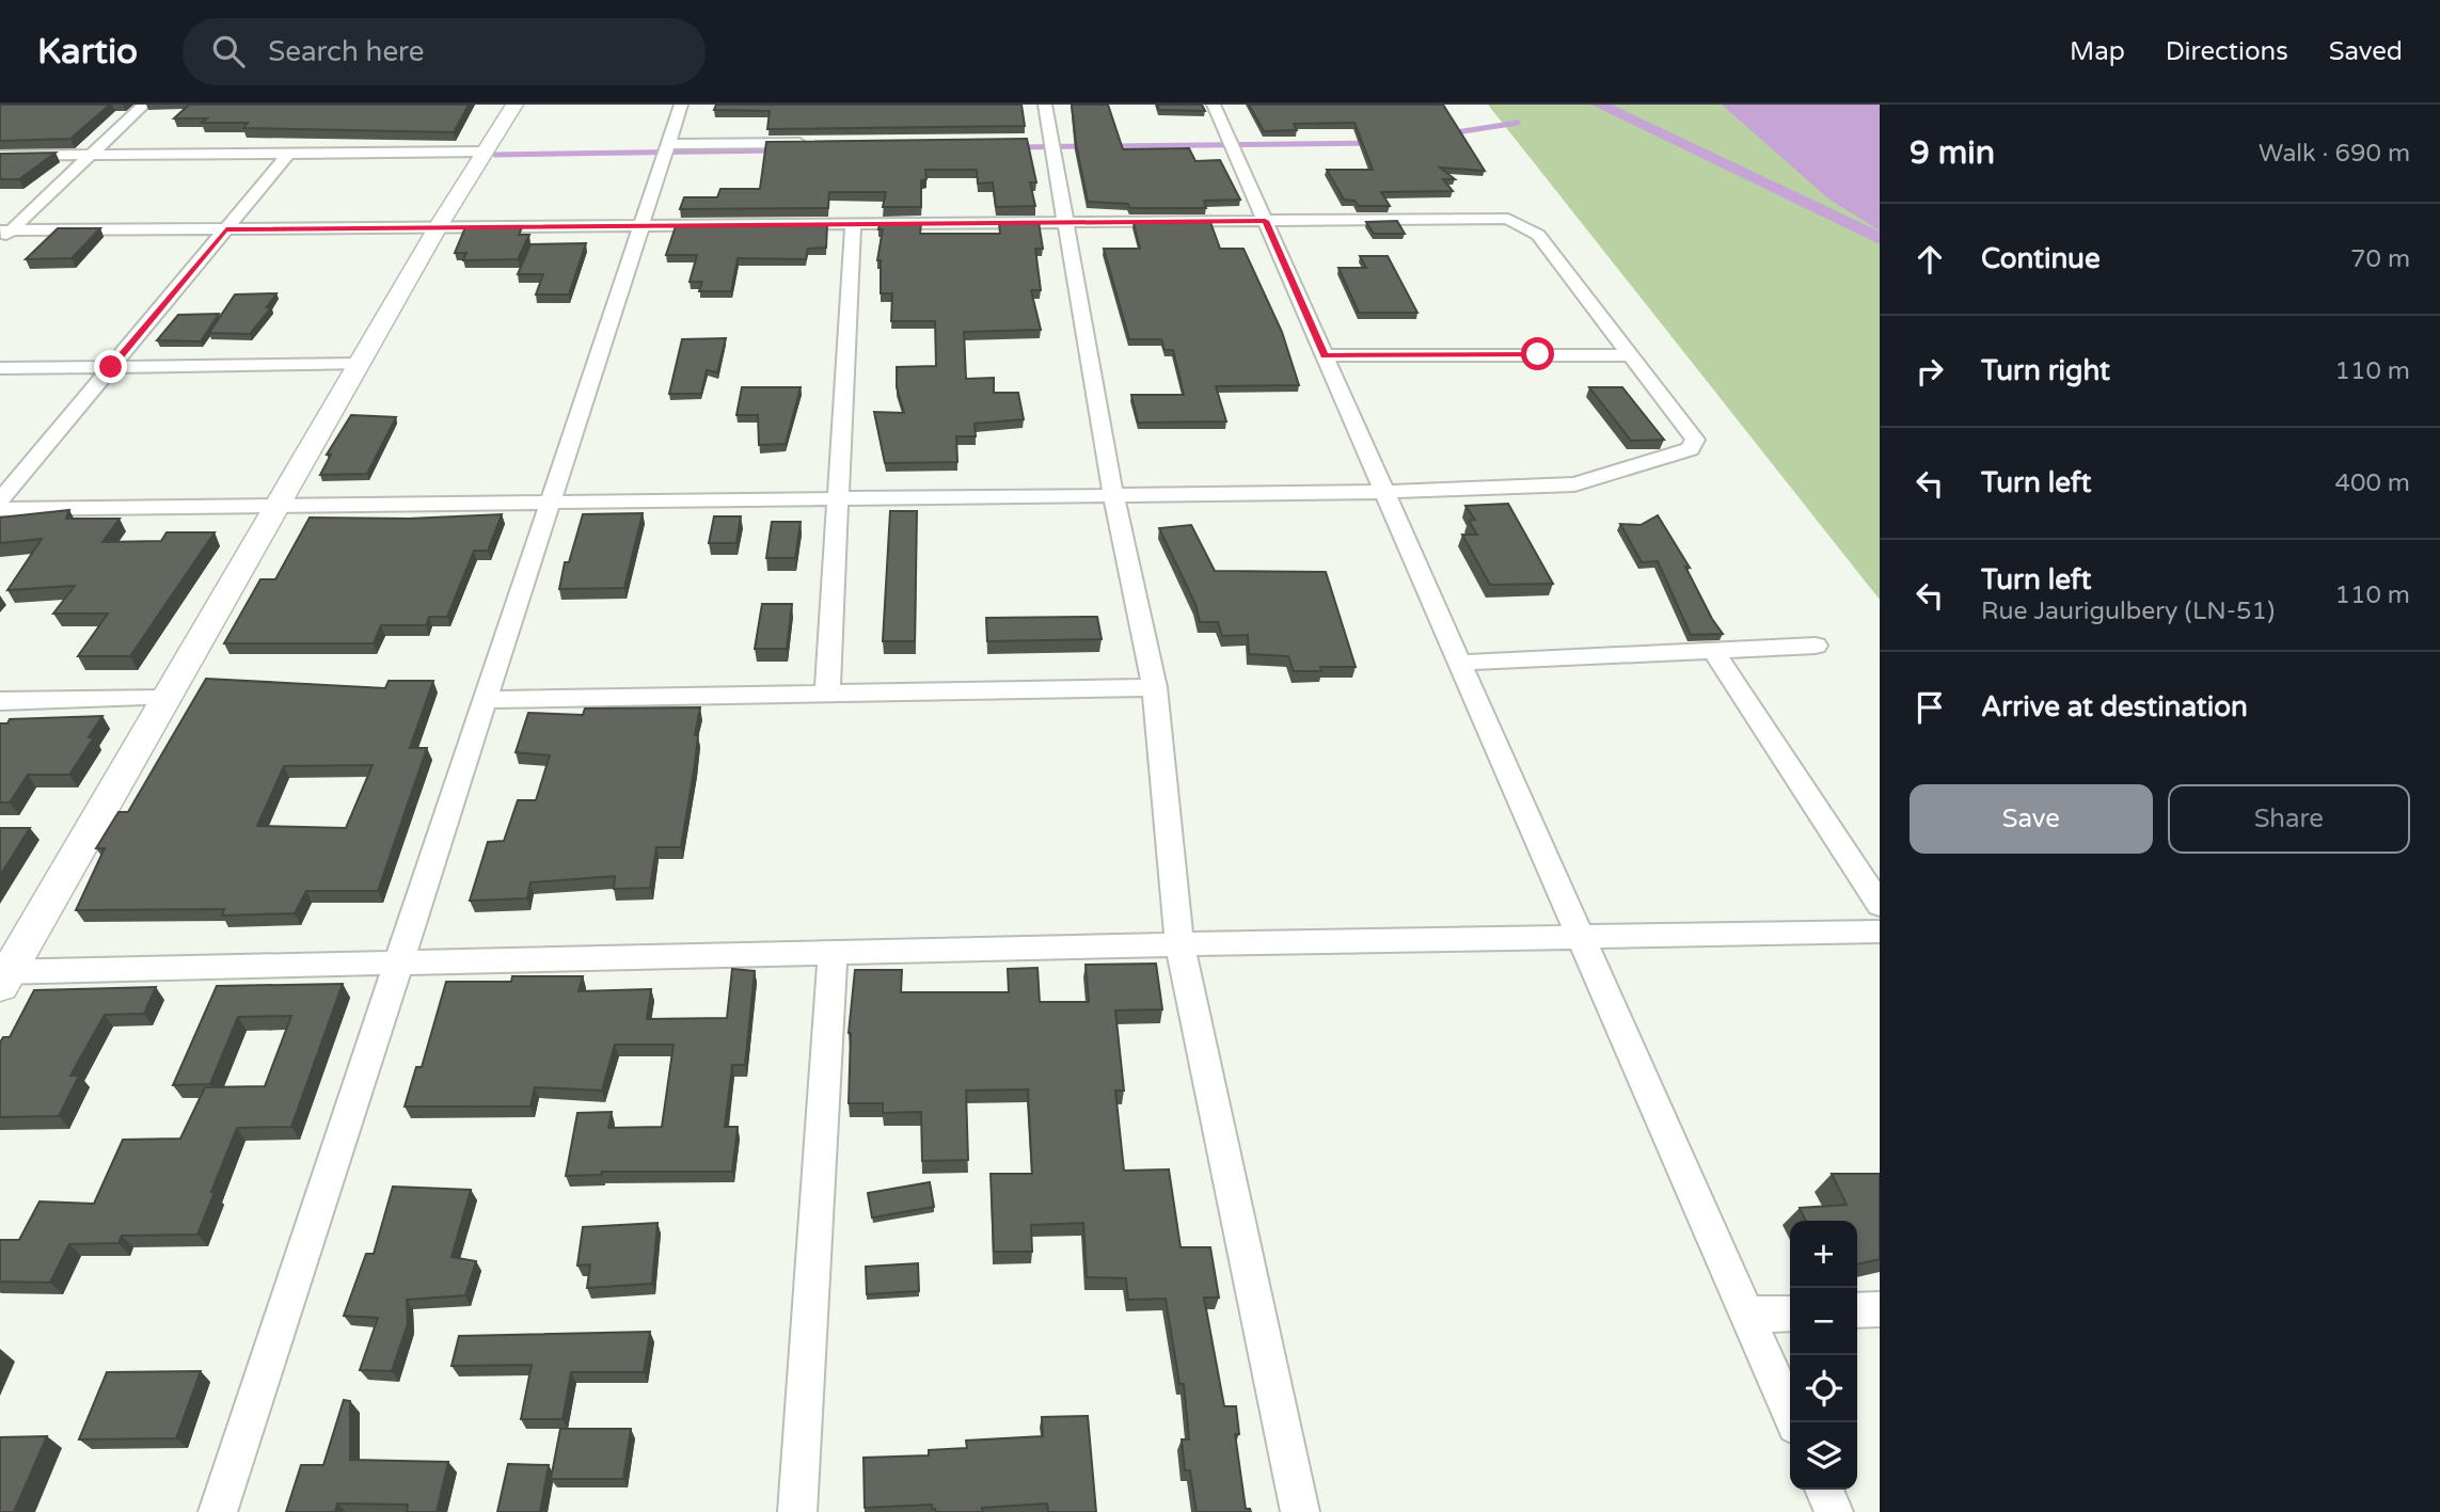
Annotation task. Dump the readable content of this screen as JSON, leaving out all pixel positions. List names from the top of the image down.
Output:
{
  "page": {
    "header": "Kartio",
    "search": "Search here",
    "nav": ["Map", "Directions", "Saved"],
    "heading": ["9 min", "Walk · 690 m"],
    "list": [
      ["Continue", "70 m"],
      ["Turn right", "110 m"],
      ["Turn left", "400 m"],
      ["Turn left", "Rue Jaurigulbery (LN-51)", "110 m"],
      "Arrive at destination"
    ],
    "buttons": ["Save", "Share"],
    "map_buttons": ["+", "−"]
  }
}
